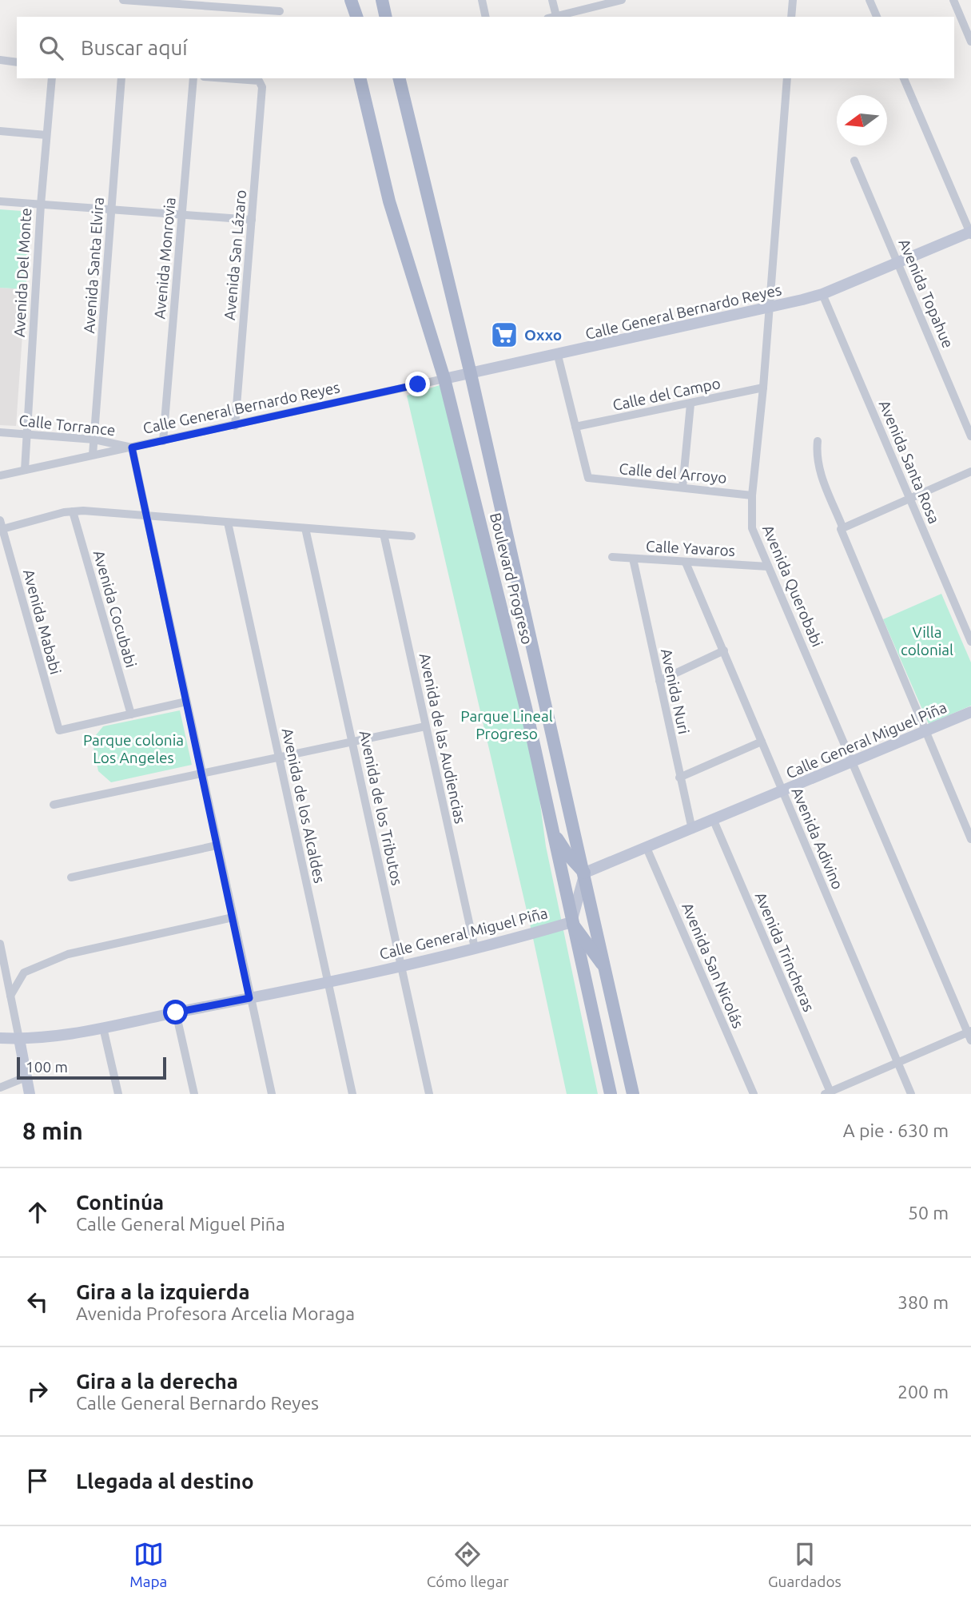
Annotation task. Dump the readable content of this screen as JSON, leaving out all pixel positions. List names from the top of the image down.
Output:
{
  "streets": {
    "main road": ["Boulevard Progreso"],
    "street": [
      "Avenida San Lázaro",
      "Avenida Monrovia",
      "Avenida Santa Elvira",
      "Avenida Del Monte",
      "Avenida Topahue",
      "Calle General Bernardo Reyes",
      "Calle del Campo",
      "Calle Torrance",
      "Avenida Santa Rosa",
      "Calle del Arroyo",
      "Calle Yavaros",
      "Avenida Querobabi",
      "Avenida Cocubabi",
      "Avenida Mababi",
      "Avenida Nuri",
      "Avenida de las Audiencias",
      "Calle General Miguel Piña",
      "Avenida de los Alcaldes",
      "Avenida de los Tributos",
      "Avenida Adivino",
      "Avenida Trincheras",
      "Avenida San Nicolás"
    ]
  },
  "crossings": [
    ["Avenida San Lázaro", "Calle General Bernardo Reyes"],
    ["Avenida Monrovia", "Calle General Bernardo Reyes"],
    ["Avenida Santa Elvira", "Calle General Bernardo Reyes"],
    ["Avenida Santa Elvira", "Calle Torrance"],
    ["Avenida Del Monte", "Calle General Bernardo Reyes"],
    ["Avenida Del Monte", "Calle Torrance"],
    ["Avenida Topahue", "Calle General Bernardo Reyes"],
    ["Calle General Bernardo Reyes", "Calle Torrance"],
    ["Calle General Bernardo Reyes", "Avenida Santa Rosa"],
    ["Calle General Bernardo Reyes", "Boulevard Progreso"],
    ["Calle General Bernardo Reyes", "Avenida Querobabi"],
    ["Calle del Campo", "Calle del Arroyo"],
    ["Calle del Campo", "Avenida Querobabi"],
    ["Calle del Arroyo", "Avenida Querobabi"],
    ["Calle Yavaros", "Avenida Querobabi"],
    ["Calle Yavaros", "Avenida Nuri"],
    ["Calle Yavaros", "Avenida Adivino"],
    ["Boulevard Progreso", "Calle General Miguel Piña"],
    ["Avenida Querobabi", "Calle General Miguel Piña"],
    ["Avenida Cocubabi", "Avenida Mababi"],
    ["Avenida Nuri", "Calle General Miguel Piña"],
    ["Avenida de las Audiencias", "Calle General Miguel Piña"],
    ["Calle General Miguel Piña", "Avenida de los Alcaldes"],
    ["Calle General Miguel Piña", "Avenida de los Tributos"],
    ["Calle General Miguel Piña", "Avenida Adivino"],
    ["Calle General Miguel Piña", "Avenida Trincheras"],
    ["Calle General Miguel Piña", "Avenida San Nicolás"]
  ],
  "parks": ["Villa colonial", "Parque Lineal Progreso", "Parque colonia Los Angeles"],
  "places": {
    "supermarket": ["Oxxo"]
  },
  "scale_bar": "100 m",
  "north": "left",
  "page": {
    "search": "Buscar aquí",
    "scale": "100 m",
    "heading": ["8 min", "A pie · 630 m"],
    "list": [
      ["Continúa", "Calle General Miguel Piña", "50 m"],
      ["Gira a la izquierda", "Avenida Profesora Arcelia Moraga", "380 m"],
      ["Gira a la derecha", "Calle General Bernardo Reyes", "200 m"],
      "Llegada al destino"
    ],
    "nav": ["Mapa", "Cómo llegar", "Guardados"]
  }
}
